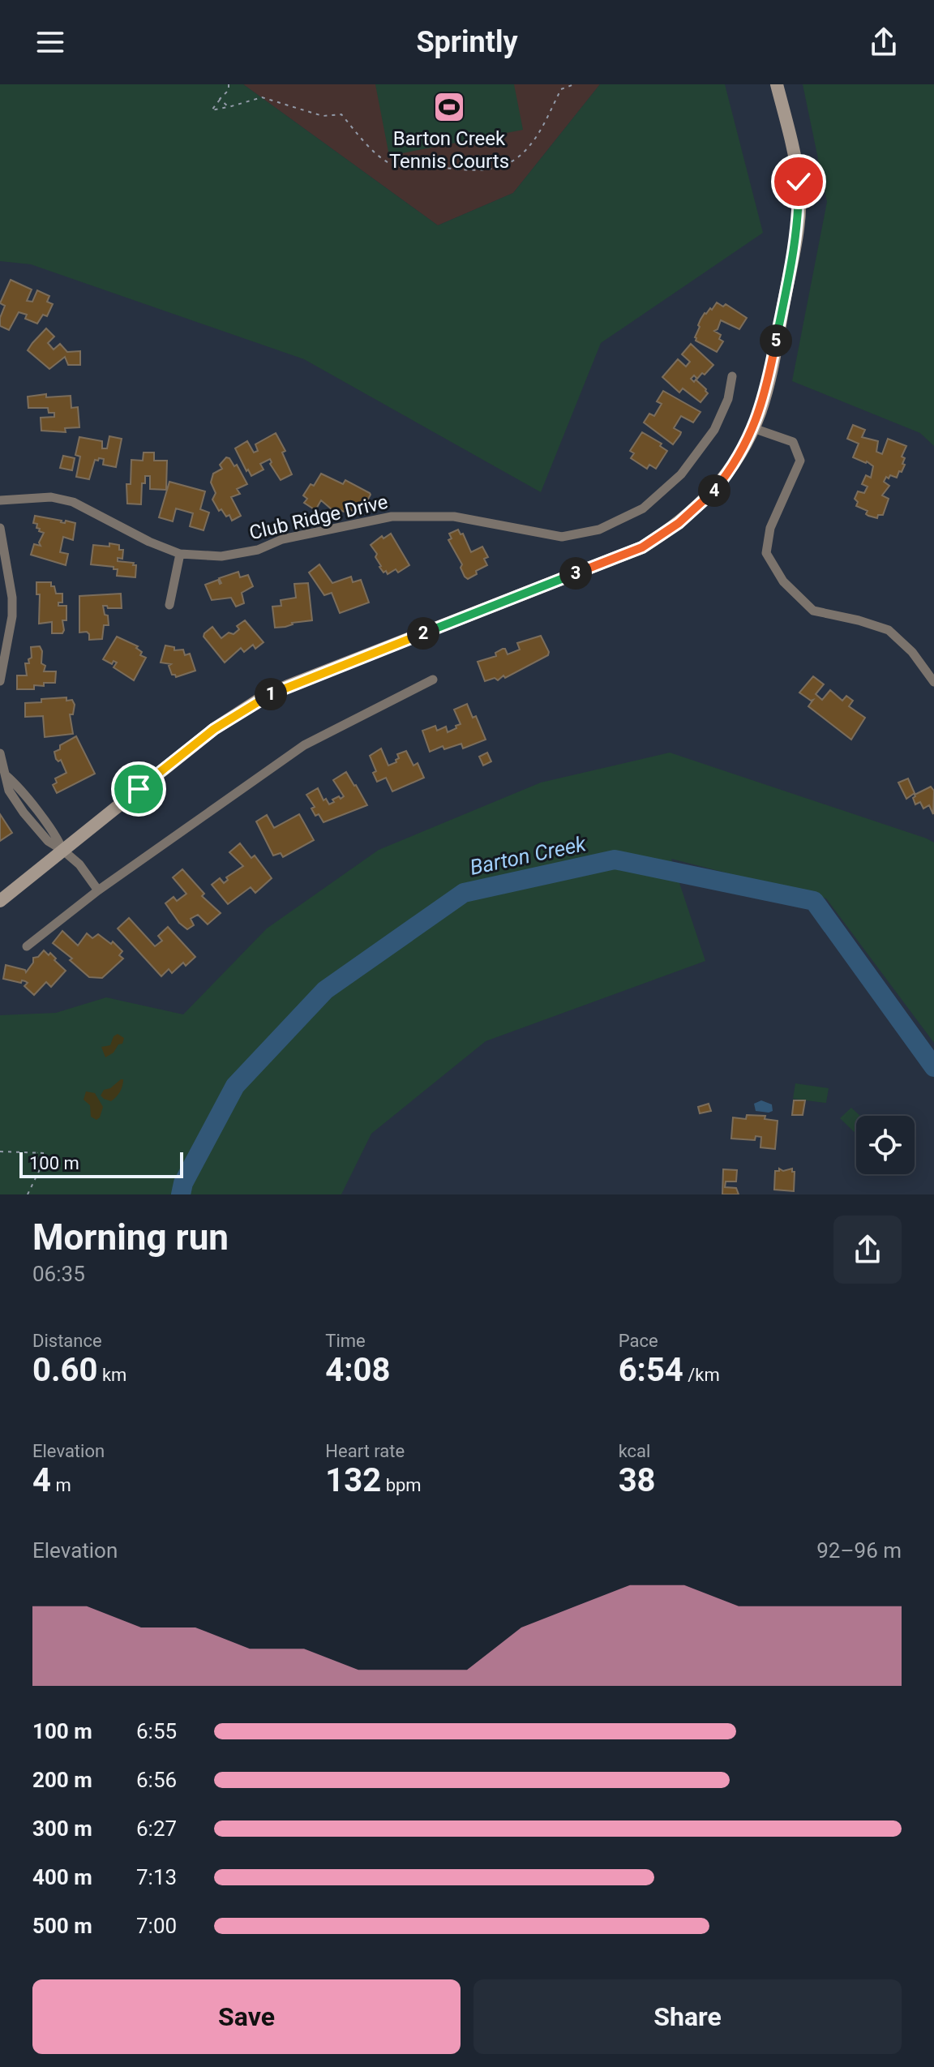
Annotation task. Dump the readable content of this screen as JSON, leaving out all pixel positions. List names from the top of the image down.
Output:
{
  "streets": {
    "street": ["Club Ridge Drive"]
  },
  "water": ["Barton Creek"],
  "places": {
    "sports": ["Barton Creek Tennis Courts"]
  },
  "scale_bar": "100 m",
  "page": {
    "header": "Sprintly",
    "pins": [
      "5",
      "4",
      "3",
      "2",
      "1"
    ],
    "scale": "100 m",
    "heading": ["Morning run", "06:35"],
    "stats": [
      ["Distance", "0.60 km"],
      ["Time", "4:08"],
      ["Pace", "6:54 /km"],
      ["Elevation", "4 m"],
      ["Heart rate", "132 bpm"],
      ["kcal", "38"]
    ],
    "chart": ["Elevation", "92–96 m"],
    "list": [
      {
        "name": "100 m",
        "note": "6:55"
      },
      {
        "name": "200 m",
        "note": "6:56"
      },
      {
        "name": "300 m",
        "note": "6:27"
      },
      {
        "name": "400 m",
        "note": "7:13"
      },
      {
        "name": "500 m",
        "note": "7:00"
      }
    ],
    "buttons": ["Save", "Share"]
  }
}
